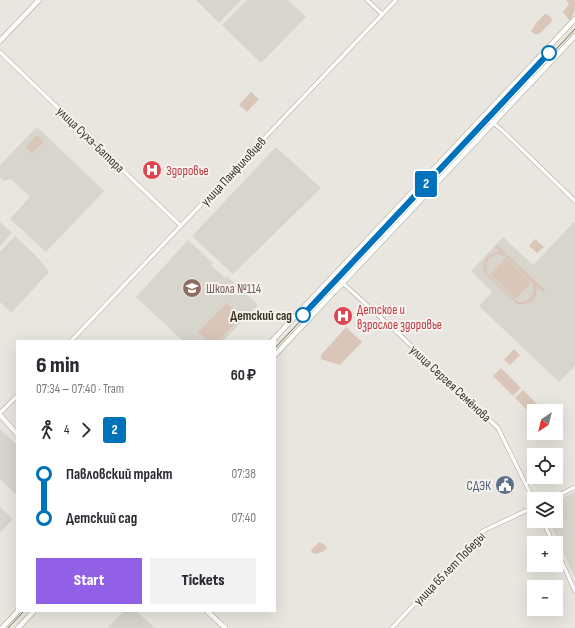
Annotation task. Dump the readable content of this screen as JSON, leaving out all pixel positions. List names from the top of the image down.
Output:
{
  "streets": {
    "street": [
      "улица Сухэ-Батора",
      "улица Панфиловцев",
      "улица Сергея Семёнова",
      "улица 65 лет Победы"
    ]
  },
  "crossings": [
    ["улица Сухэ-Батора", "улица Панфиловцев"]
  ],
  "places": {
    "hospital": ["Здоровье", "Детское и взрослое здоровье"],
    "school or university": ["Школа №114"],
    "other": ["Детский сад"],
    "public building": ["СДЭК"]
  },
  "lines": ["tram line 2"],
  "north": "bottom left",
  "page": {
    "on_map": "2",
    "heading": ["6 min", "07:34 – 07:40 · Tram", "60 ₽"],
    "map_buttons": ["+", "−"],
    "legs": ["4", "2"],
    "list": [
      {
        "name": "Павловский тракт",
        "value": "07:38"
      },
      {
        "name": "Детский сад",
        "value": "07:40"
      }
    ],
    "buttons": ["Start", "Tickets"]
  }
}
